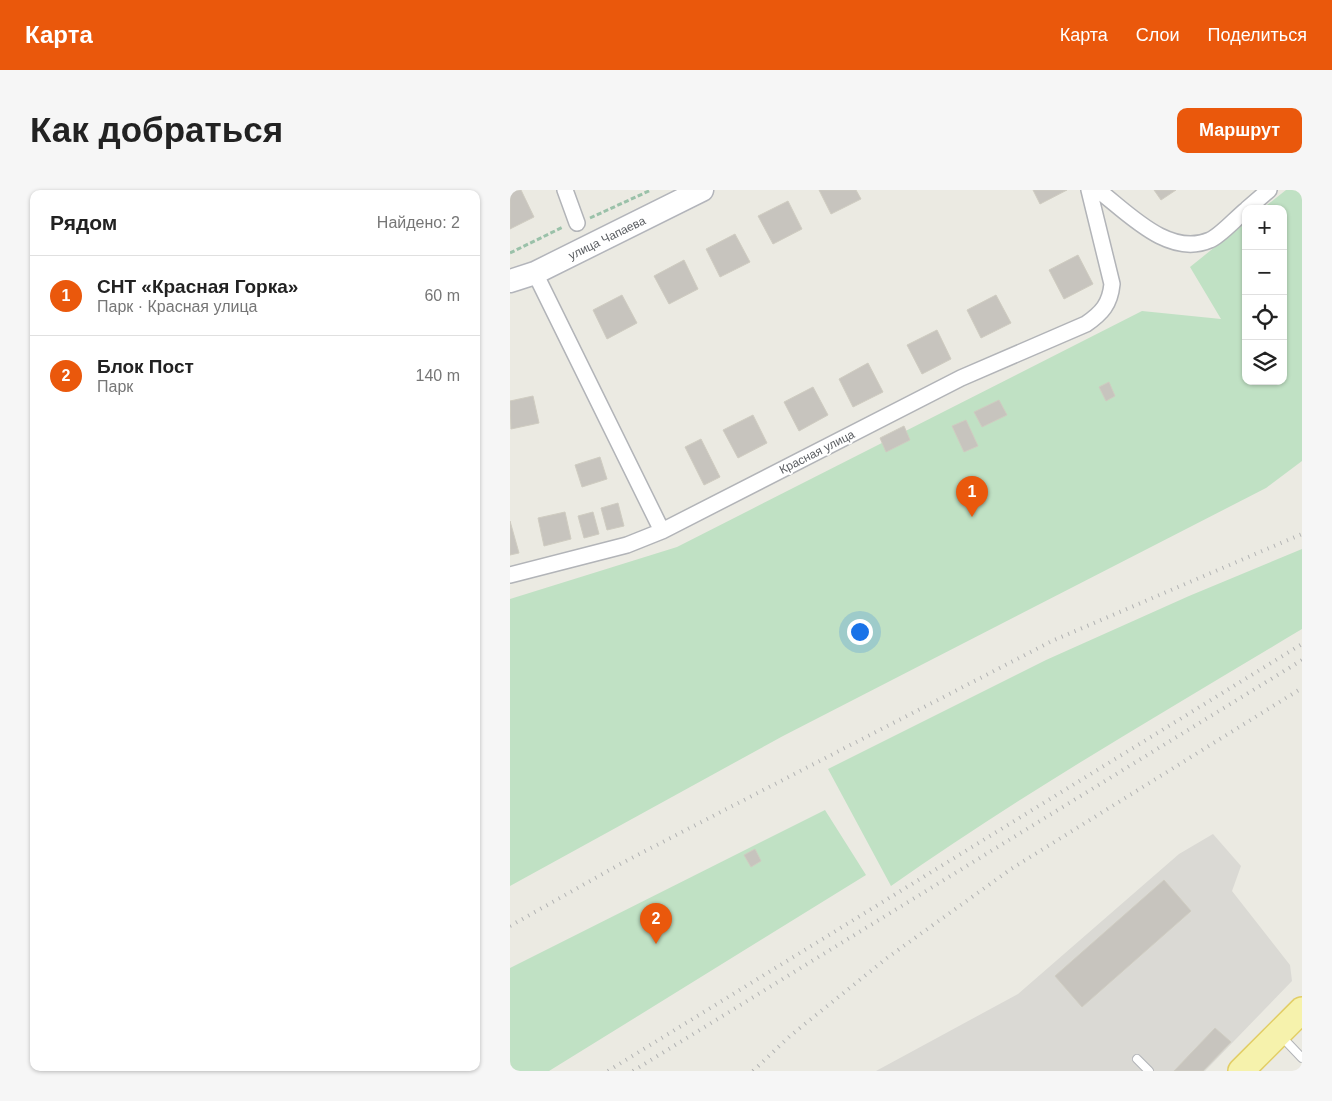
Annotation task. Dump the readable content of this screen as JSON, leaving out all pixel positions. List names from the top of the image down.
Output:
{
  "streets": {
    "street": ["улица Чапаева", "Красная улица"]
  },
  "page": {
    "header": "Карта",
    "nav": ["Карта", "Слои", "Поделиться"],
    "buttons": "Маршрут",
    "title": "Как добраться",
    "heading": ["Рядом", "Найдено: 2"],
    "map_buttons": ["+", "−"],
    "list": [
      {
        "mark": "1",
        "name": "СНТ «Красная Горка»",
        "note": "Парк · Красная улица",
        "value": "60 m"
      },
      {
        "mark": "2",
        "name": "Блок Пост",
        "note": "Парк",
        "value": "140 m"
      }
    ],
    "pins": ["1", "2"]
  }
}
